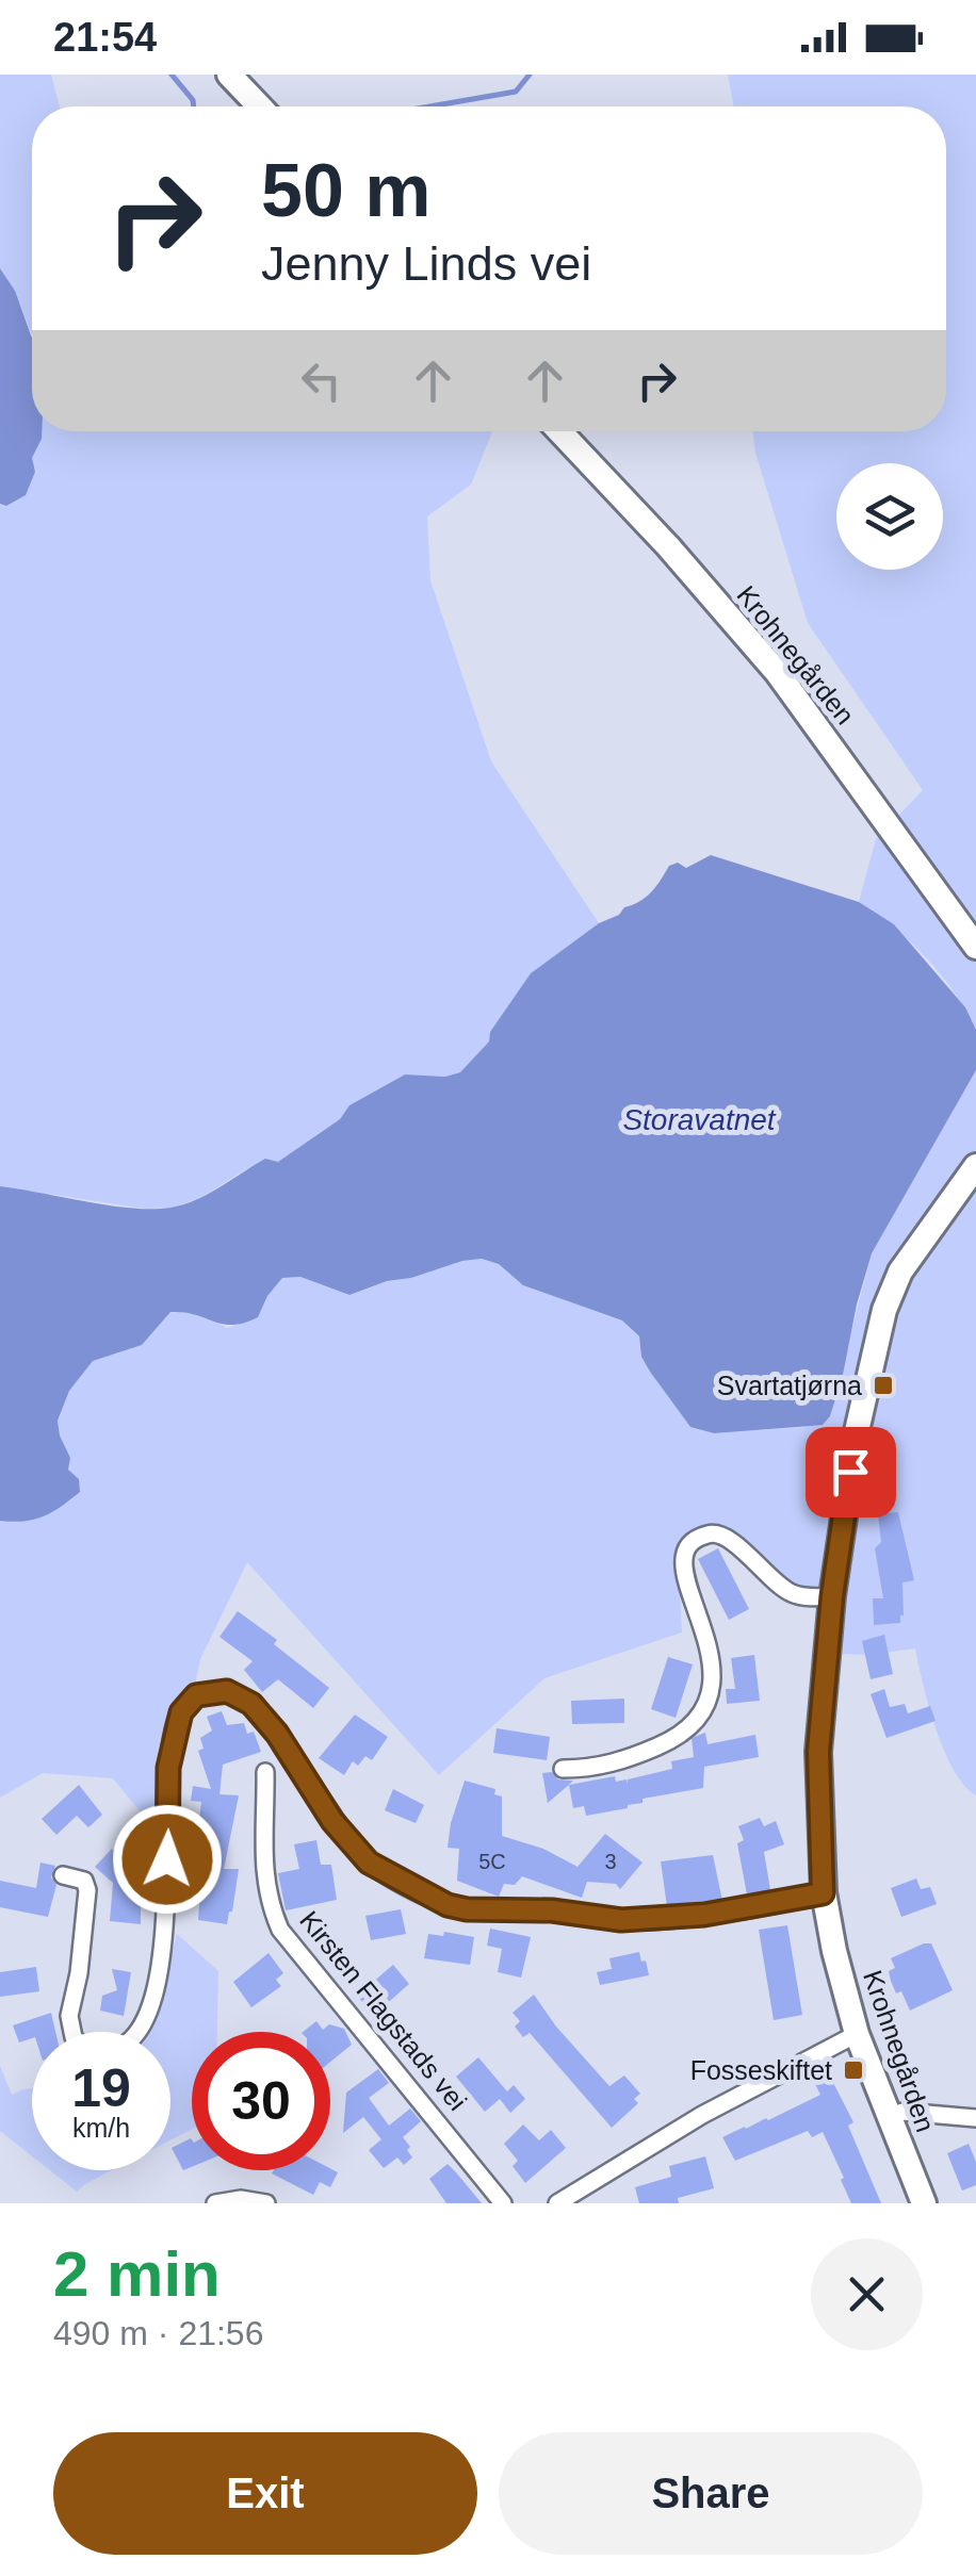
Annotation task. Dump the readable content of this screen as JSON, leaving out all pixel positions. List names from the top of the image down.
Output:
{
  "streets": {
    "main road": ["Krohnegården"],
    "street": ["Kirsten Flagstads vei"]
  },
  "water": ["Storavatnet"],
  "places": {
    "transit": ["Svartatjørna", "Fosseskiftet"]
  },
  "house_numbers": ["5C", "3"],
  "page": {
    "status": "21:54",
    "turn": ["50 m", "Jenny Linds vei"],
    "speed": "19 km/h",
    "limit": "30",
    "heading": ["2 min", "490 m · 21:56"],
    "buttons": ["Exit", "Share"]
  }
}
